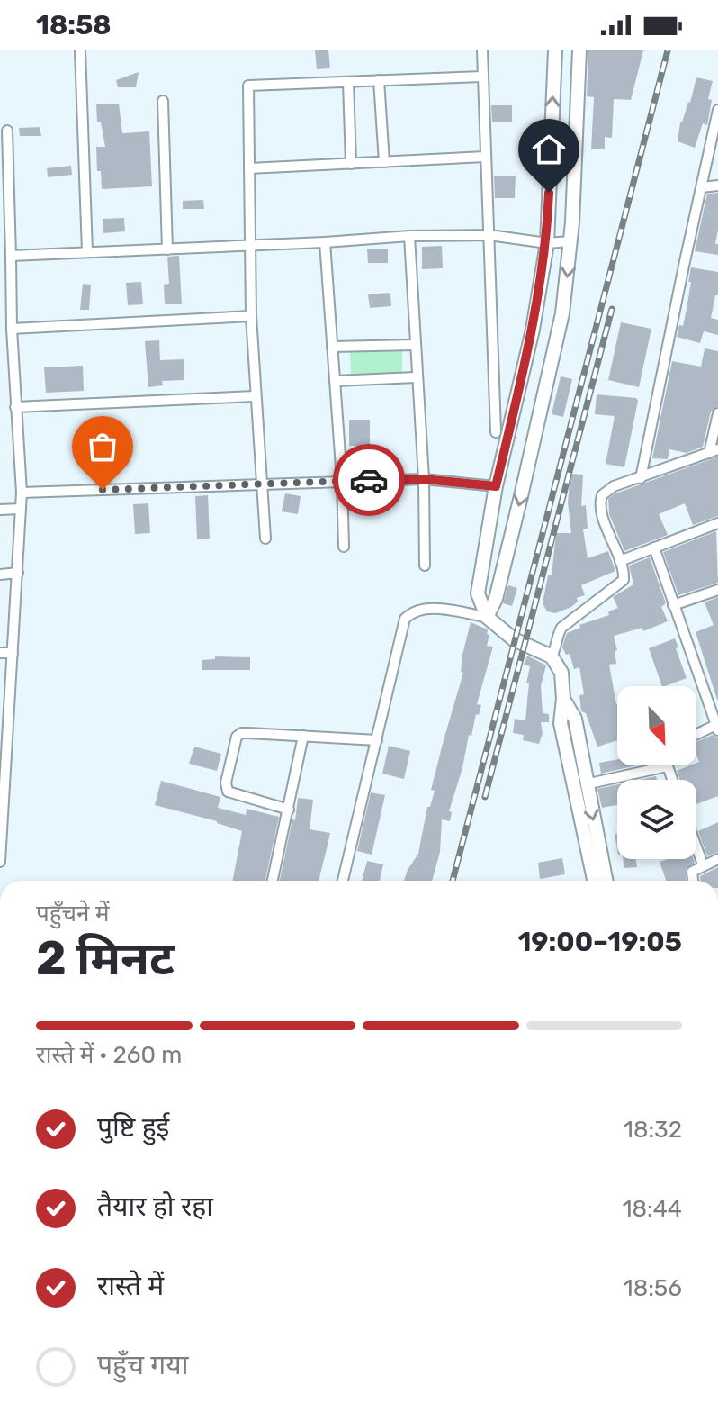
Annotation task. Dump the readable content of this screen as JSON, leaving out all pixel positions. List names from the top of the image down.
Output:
{
  "north": "bottom right",
  "page": {
    "status": "18:58",
    "heading": ["2 मिनट", "पहुँचने में", "19:00–19:05"],
    "bar": "रास्ते में · 260 m",
    "list": [
      ["पुष्टि हुई", "18:32"],
      ["तैयार हो रहा", "18:44"],
      ["रास्ते में", "18:56"],
      "पहुँच गया"
    ]
  }
}
